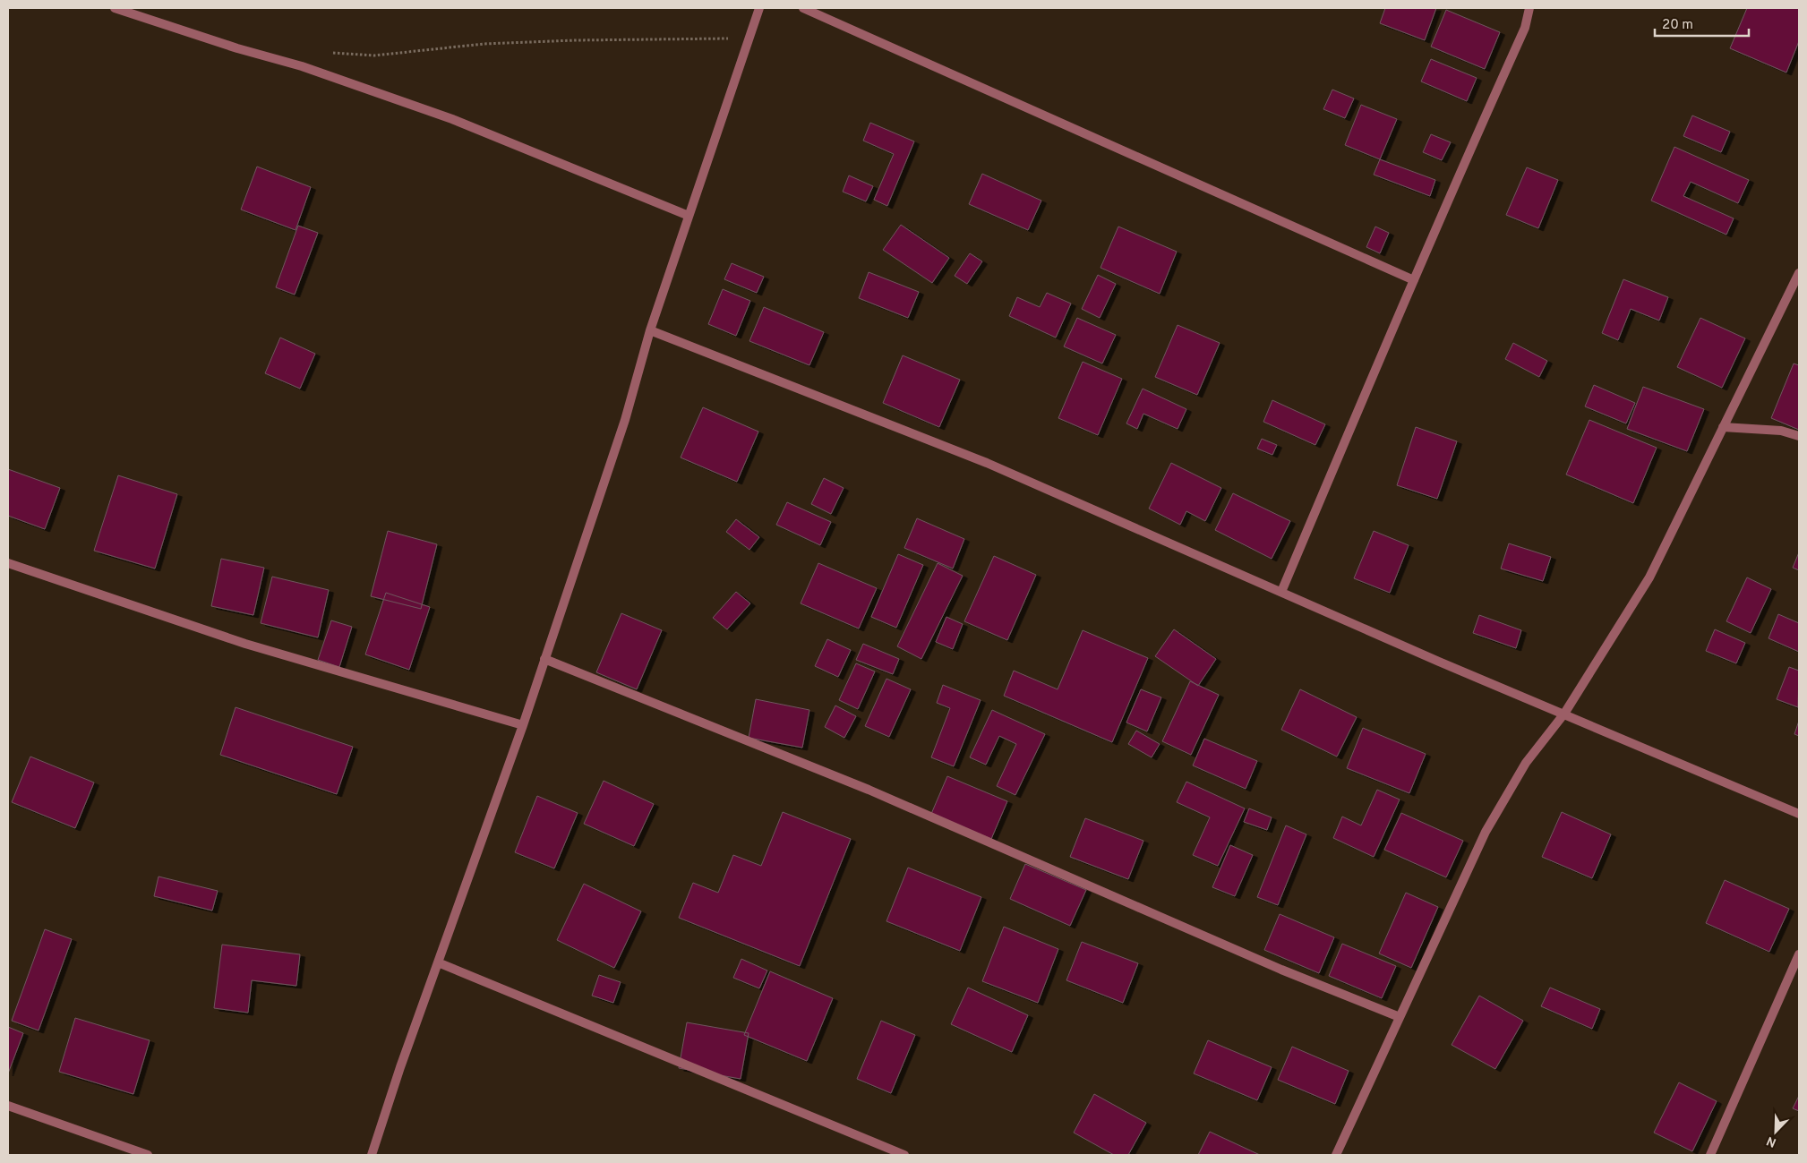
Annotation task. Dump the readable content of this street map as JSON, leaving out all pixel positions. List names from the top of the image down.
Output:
{
  "scale_bar": "20 m",
  "north": "bottom left"
}
